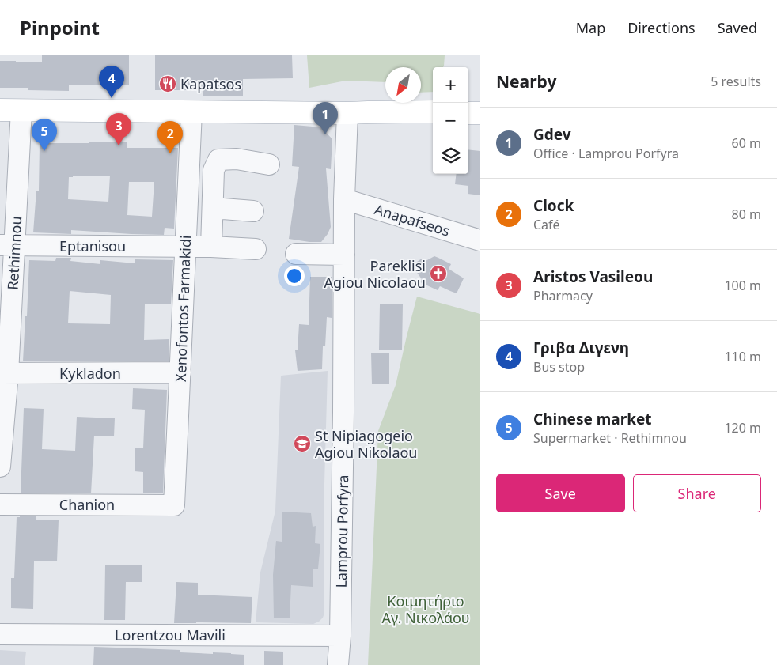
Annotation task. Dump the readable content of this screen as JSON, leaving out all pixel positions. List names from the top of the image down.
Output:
{
  "streets": {
    "street": [
      "Anapafseos",
      "Eptanisou",
      "Rethimnou",
      "Xenofontos Farmakidi",
      "Kykladon",
      "Chanion",
      "Lamprou Porfyra",
      "Lorentzou Mavili"
    ]
  },
  "crossings": [
    ["Anapafseos", "Lamprou Porfyra"],
    ["Eptanisou", "Rethimnou"],
    ["Eptanisou", "Xenofontos Farmakidi"],
    ["Rethimnou", "Kykladon"],
    ["Xenofontos Farmakidi", "Kykladon"],
    ["Xenofontos Farmakidi", "Chanion"],
    ["Lamprou Porfyra", "Lorentzou Mavili"]
  ],
  "parks": ["Κοιμητήριο Αγ. Νικολάου"],
  "places": {
    "restaurant": ["Kapatsos"],
    "church": ["Pareklisi Agiou Nicolaou"],
    "school or university": ["St Nipiagogeio Agiou Nikolaou"]
  },
  "north": "bottom left",
  "page": {
    "header": "Pinpoint",
    "nav": ["Map", "Directions", "Saved"],
    "heading": ["Nearby", "5 results"],
    "pins": [
      "4",
      "1",
      "3",
      "5",
      "2"
    ],
    "map_buttons": ["+", "−"],
    "list": [
      {
        "mark": "1",
        "name": "Gdev",
        "note": "Office · Lamprou Porfyra",
        "value": "60 m"
      },
      {
        "mark": "2",
        "name": "Clock",
        "note": "Café",
        "value": "80 m"
      },
      {
        "mark": "3",
        "name": "Aristos Vasileou",
        "note": "Pharmacy",
        "value": "100 m"
      },
      {
        "mark": "4",
        "name": "Γριβα Διγενη",
        "note": "Bus stop",
        "value": "110 m"
      },
      {
        "mark": "5",
        "name": "Chinese market",
        "note": "Supermarket · Rethimnou",
        "value": "120 m"
      }
    ],
    "buttons": ["Save", "Share"]
  }
}
